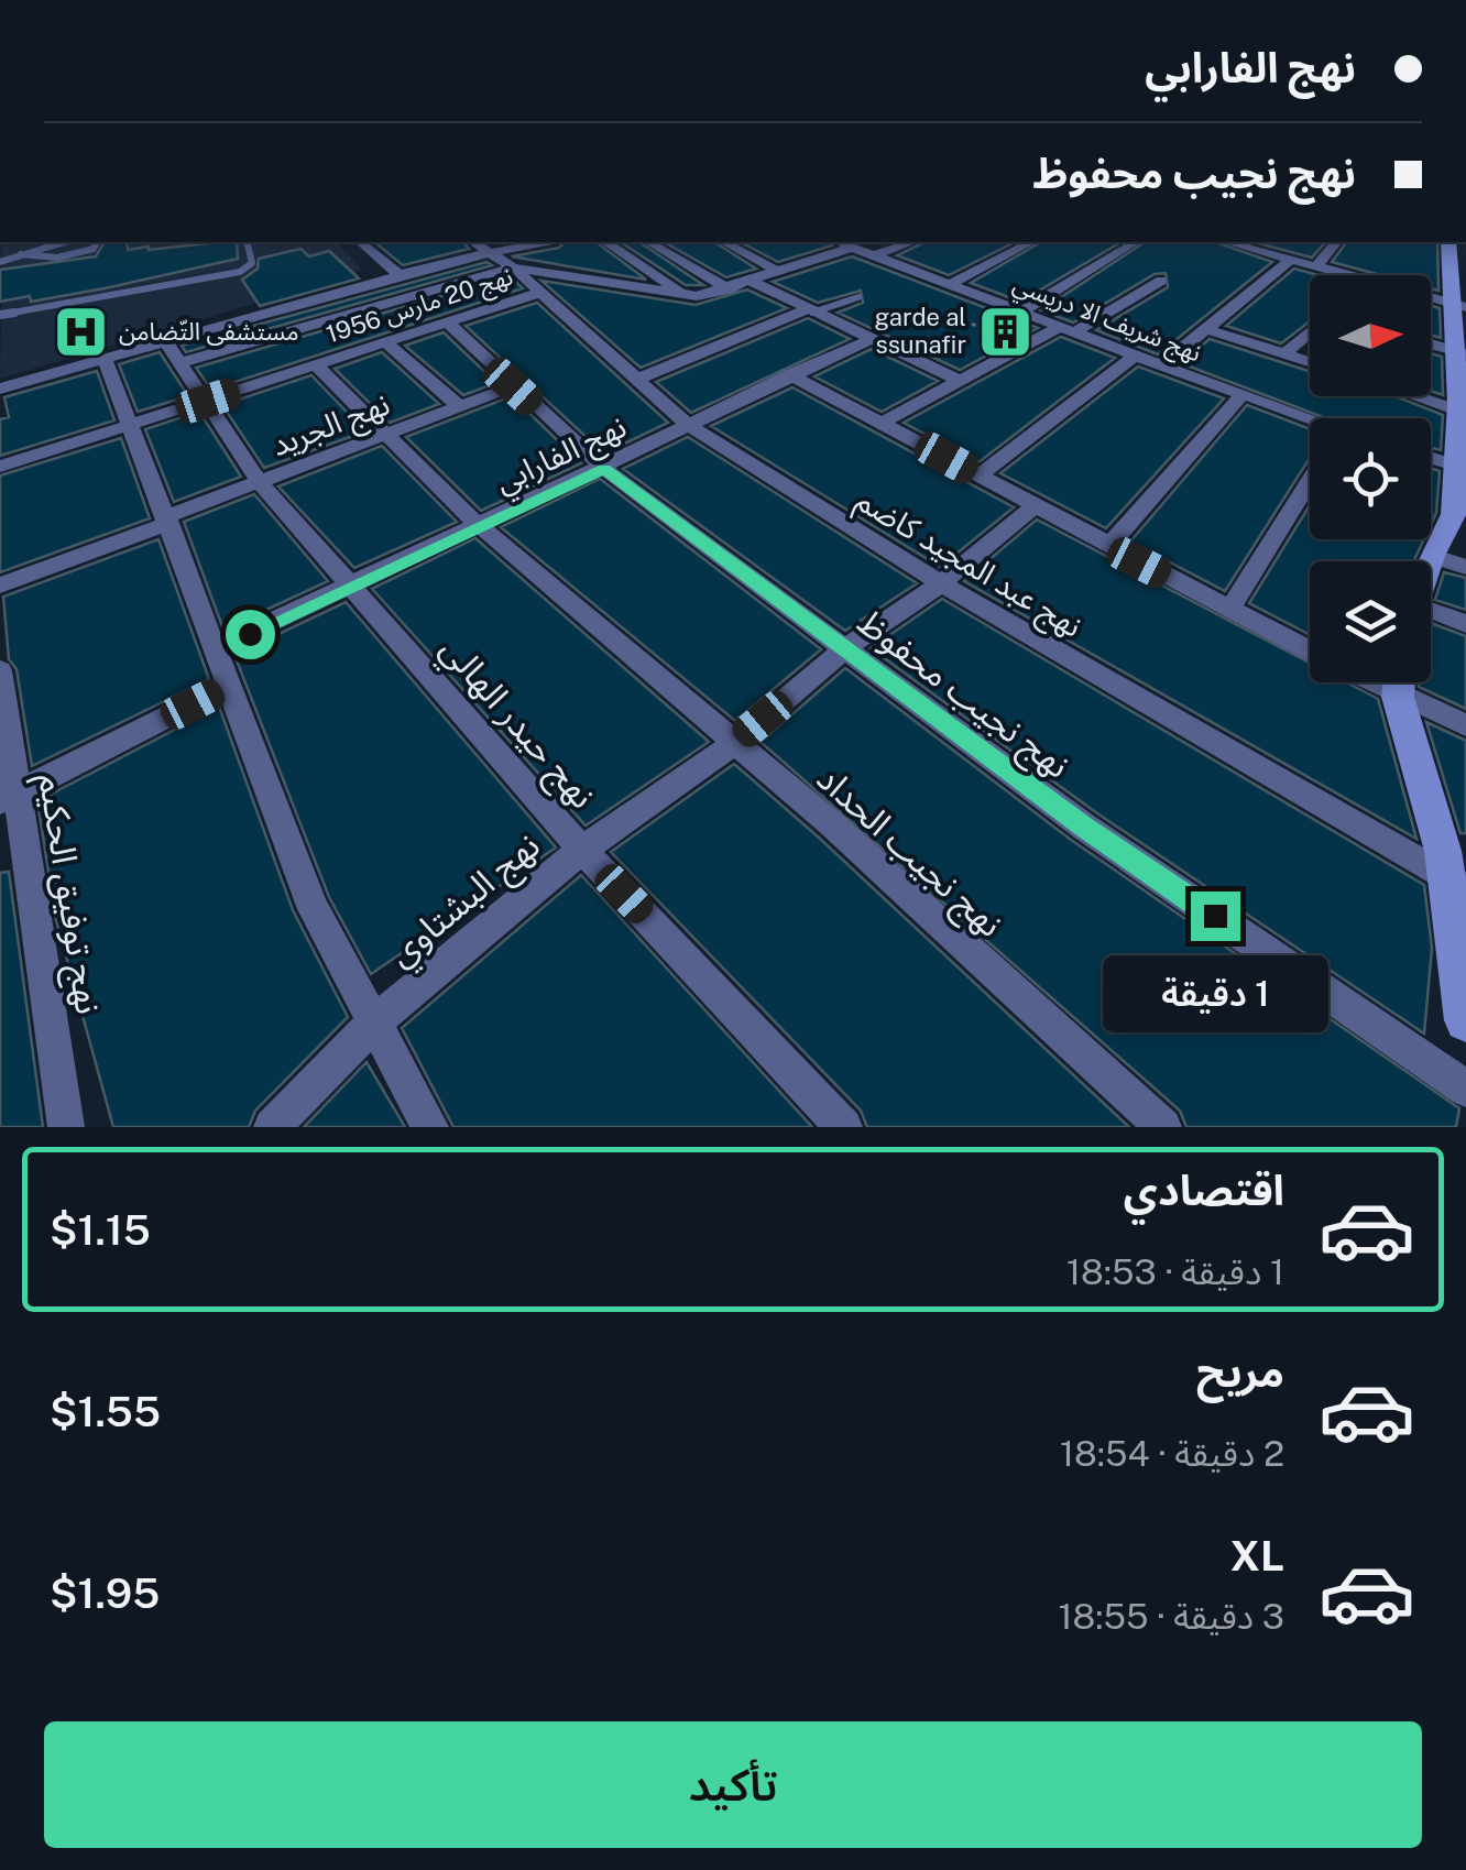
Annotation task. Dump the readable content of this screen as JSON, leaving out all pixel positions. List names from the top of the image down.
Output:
{
  "streets": {
    "street": [
      "نهج 20 مارس 1956",
      "نهج شريف الا دريسي",
      "نهج الجريد",
      "نهج الفارابي",
      "نهج عبد المجيد كاضم",
      "نهج نجيب محفوظ",
      "نهج حيدر الهالي",
      "نهج نجيب الحداد",
      "نهج توفيق الحكيم",
      "نهج البشتاوي"
    ]
  },
  "crossings": [
    ["نهج 20 مارس 1956", "نهج عبد المجيد كاضم"],
    ["نهج 20 مارس 1956", "نهج نجيب محفوظ"],
    ["نهج 20 مارس 1956", "نهج حيدر الهالي"],
    ["نهج 20 مارس 1956", "نهج نجيب الحداد"],
    ["نهج الجريد", "نهج نجيب محفوظ"],
    ["نهج الجريد", "نهج حيدر الهالي"],
    ["نهج الجريد", "نهج نجيب الحداد"],
    ["نهج الفارابي", "نهج عبد المجيد كاضم"],
    ["نهج الفارابي", "نهج نجيب محفوظ"],
    ["نهج الفارابي", "نهج حيدر الهالي"],
    ["نهج الفارابي", "نهج نجيب الحداد"],
    ["نهج عبد المجيد كاضم", "نهج البشتاوي"],
    ["نهج نجيب محفوظ", "نهج البشتاوي"],
    ["نهج حيدر الهالي", "نهج البشتاوي"],
    ["نهج نجيب الحداد", "نهج البشتاوي"]
  ],
  "places": {
    "hospital": ["مستشفى التّضامن"],
    "building": ["garde al ssunafir"]
  },
  "north": "right",
  "page": {
    "banner": ["نهج الفارابي", "نهج نجيب محفوظ"],
    "bubble": "1 دقيقة",
    "list": [
      {
        "name": "اقتصادي",
        "note": "1 دقيقة · 18:53",
        "value": "$1.15"
      },
      {
        "name": "مريح",
        "note": "2 دقيقة · 18:54",
        "value": "$1.55"
      },
      {
        "name": "XL",
        "note": "3 دقيقة · 18:55",
        "value": "$1.95"
      }
    ],
    "buttons": "تأكيد"
  }
}
